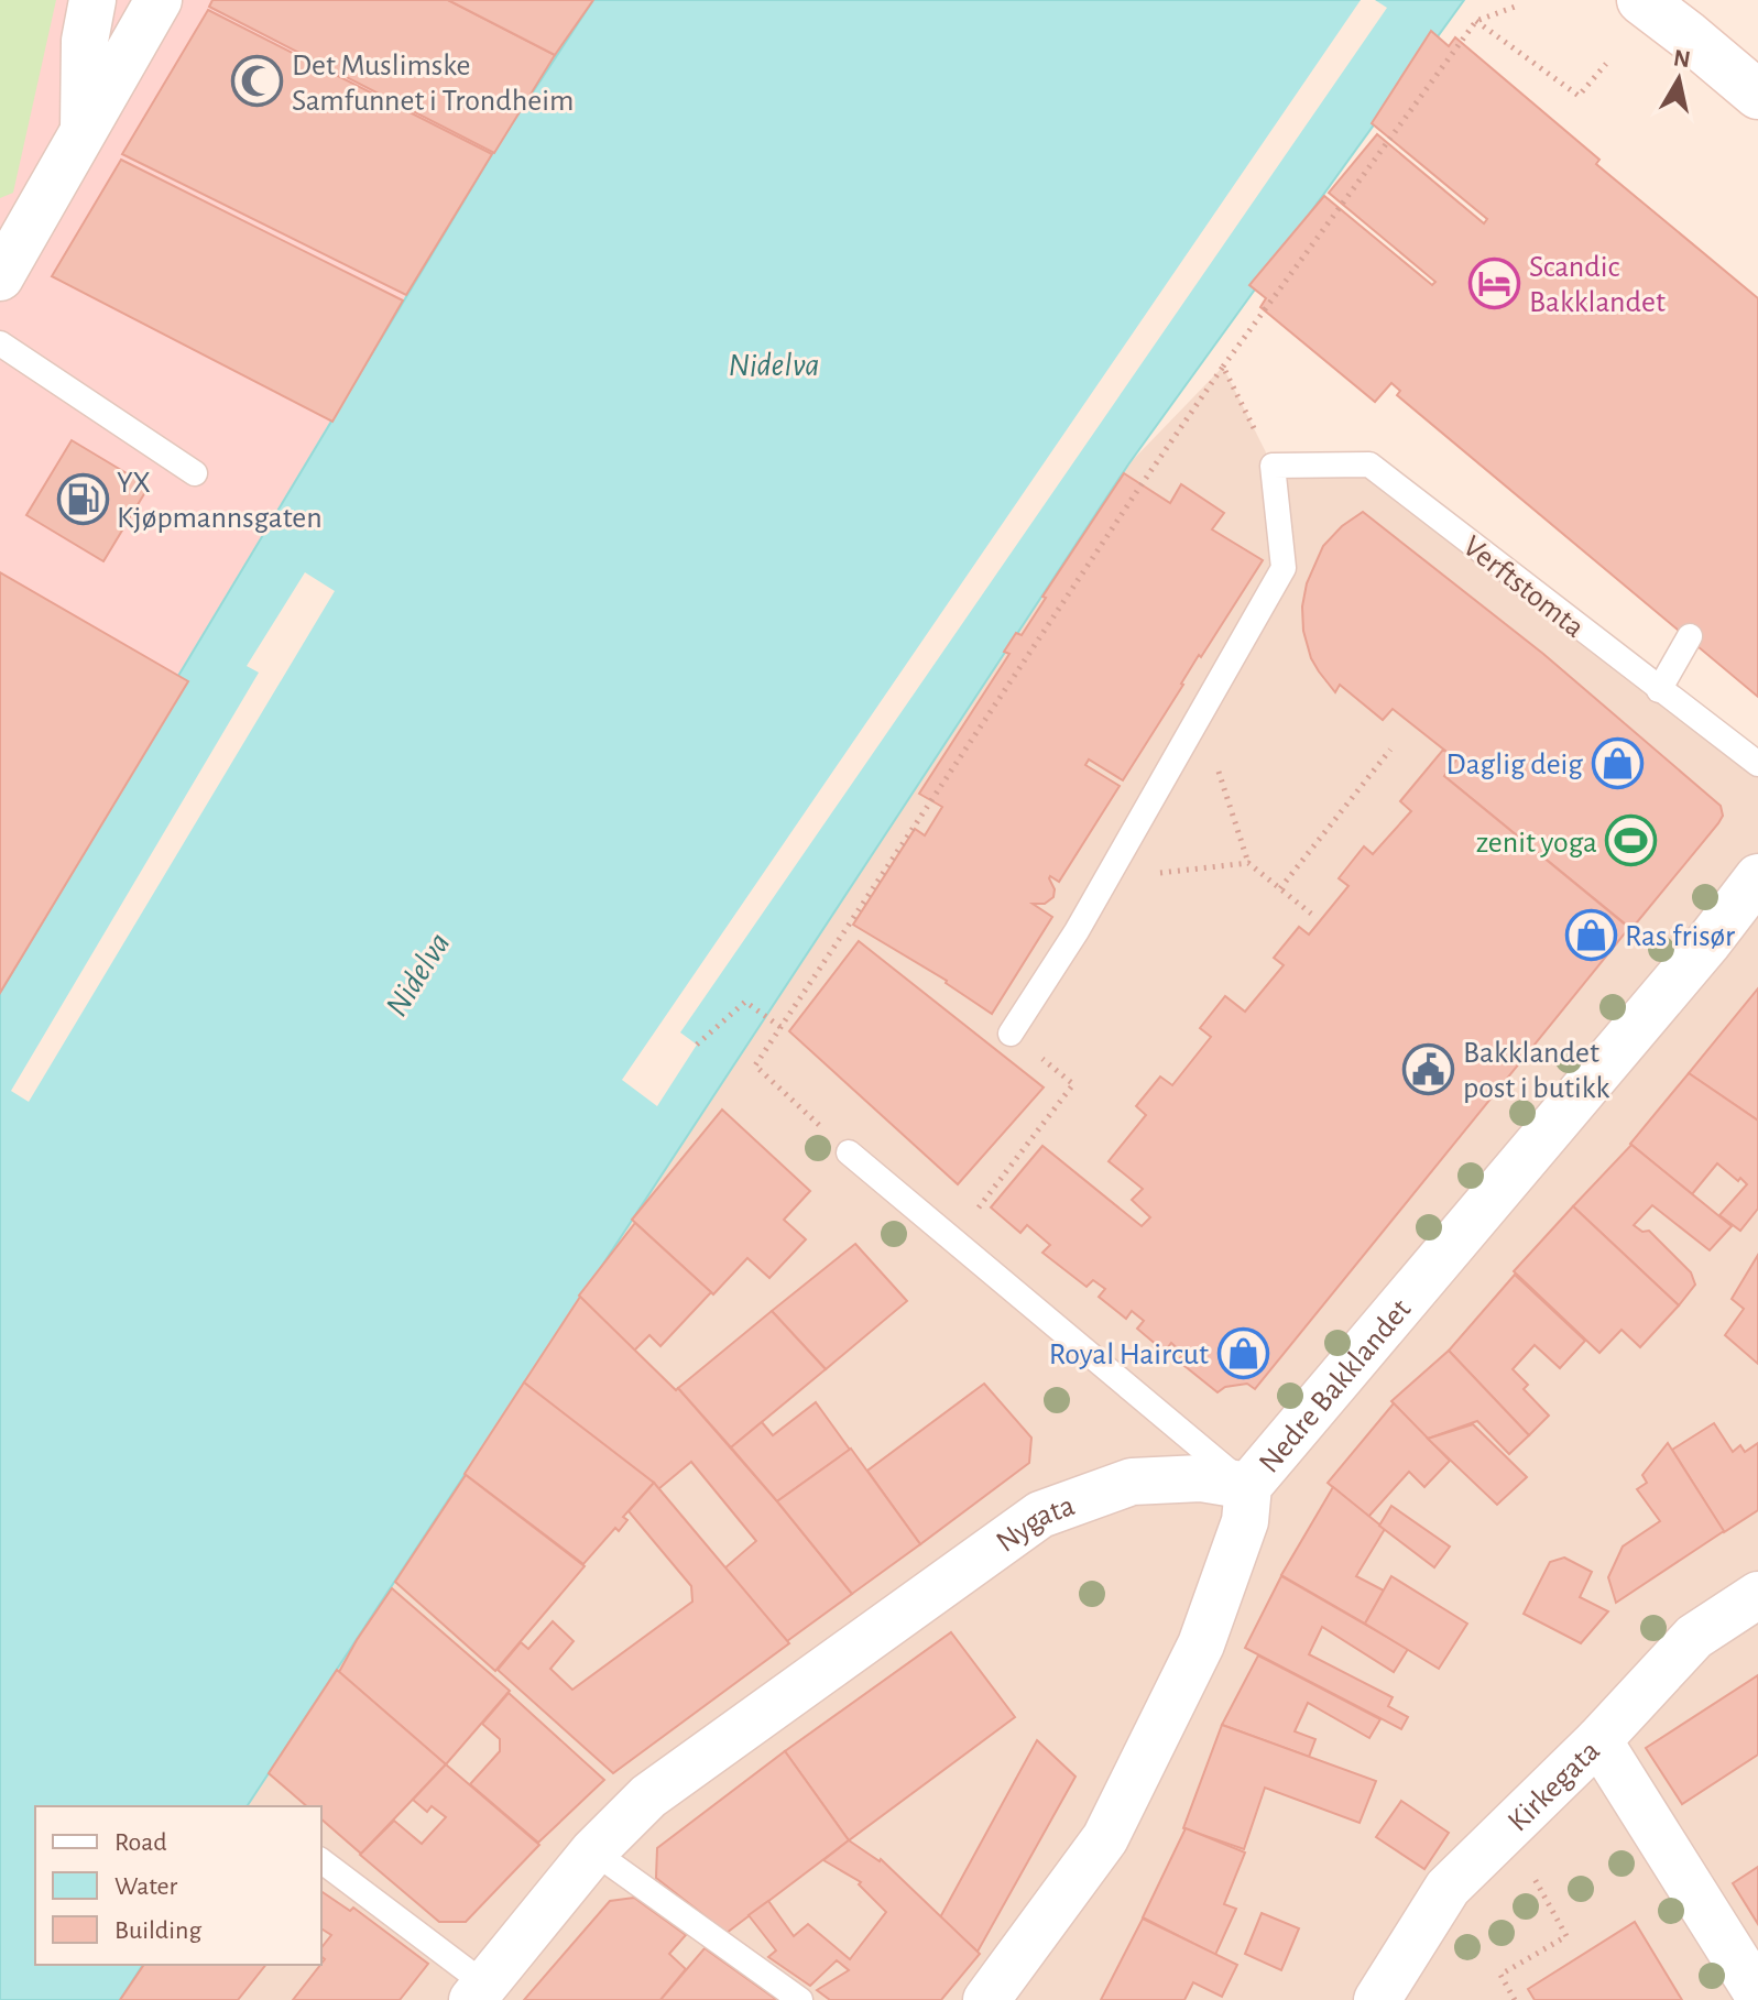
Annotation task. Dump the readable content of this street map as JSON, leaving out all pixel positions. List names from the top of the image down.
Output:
{
  "streets": {
    "street": ["Nedre Bakklandet", "Nygata", "Kirkegata"],
    "lane": ["Verftstomta"]
  },
  "crossings": [
    ["Nedre Bakklandet", "Nygata"]
  ],
  "water": ["Nidelva"],
  "places": {
    "mosque": ["Det Muslimske Samfunnet i Trondheim"],
    "hotel": ["Scandic Bakklandet"],
    "fuel station": ["YX Kjøpmannsgaten"],
    "shop": ["Daglig deig", "Ras frisør", "Royal Haircut"],
    "sports": ["zenit yoga"],
    "public building": ["Bakklandet post i butikk"]
  },
  "legend": ["Road", "Water", "Building"],
  "north": "top"
}
